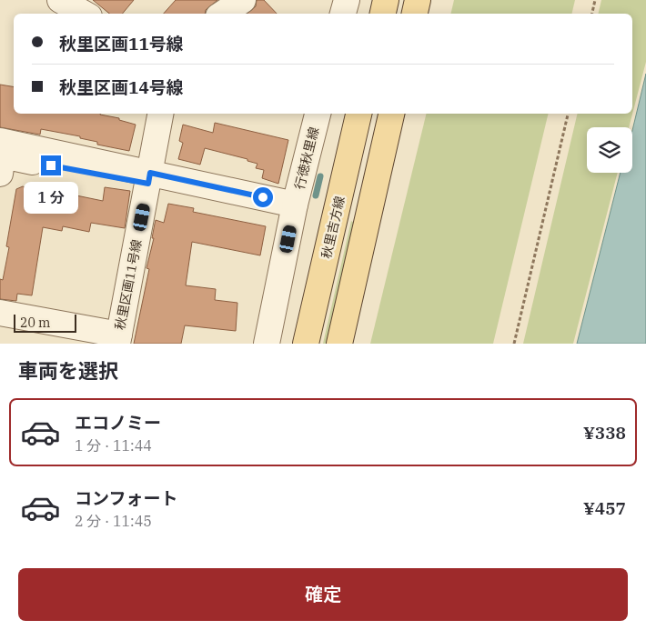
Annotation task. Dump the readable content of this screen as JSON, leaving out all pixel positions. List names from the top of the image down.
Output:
{
  "streets": {
    "main road": ["秋里吉方線"],
    "street": ["行徳秋里線", "秋里区画11号線"]
  },
  "scale_bar": "20 m",
  "page": {
    "banner": ["秋里区画11号線", "秋里区画14号線"],
    "bubble": "1 分",
    "scale": "20 m",
    "heading": "車両を選択",
    "list": [
      {
        "name": "エコノミー",
        "note": "1 分 · 11:44",
        "value": "¥338"
      },
      {
        "name": "コンフォート",
        "note": "2 分 · 11:45",
        "value": "¥457"
      }
    ],
    "buttons": "確定"
  }
}
